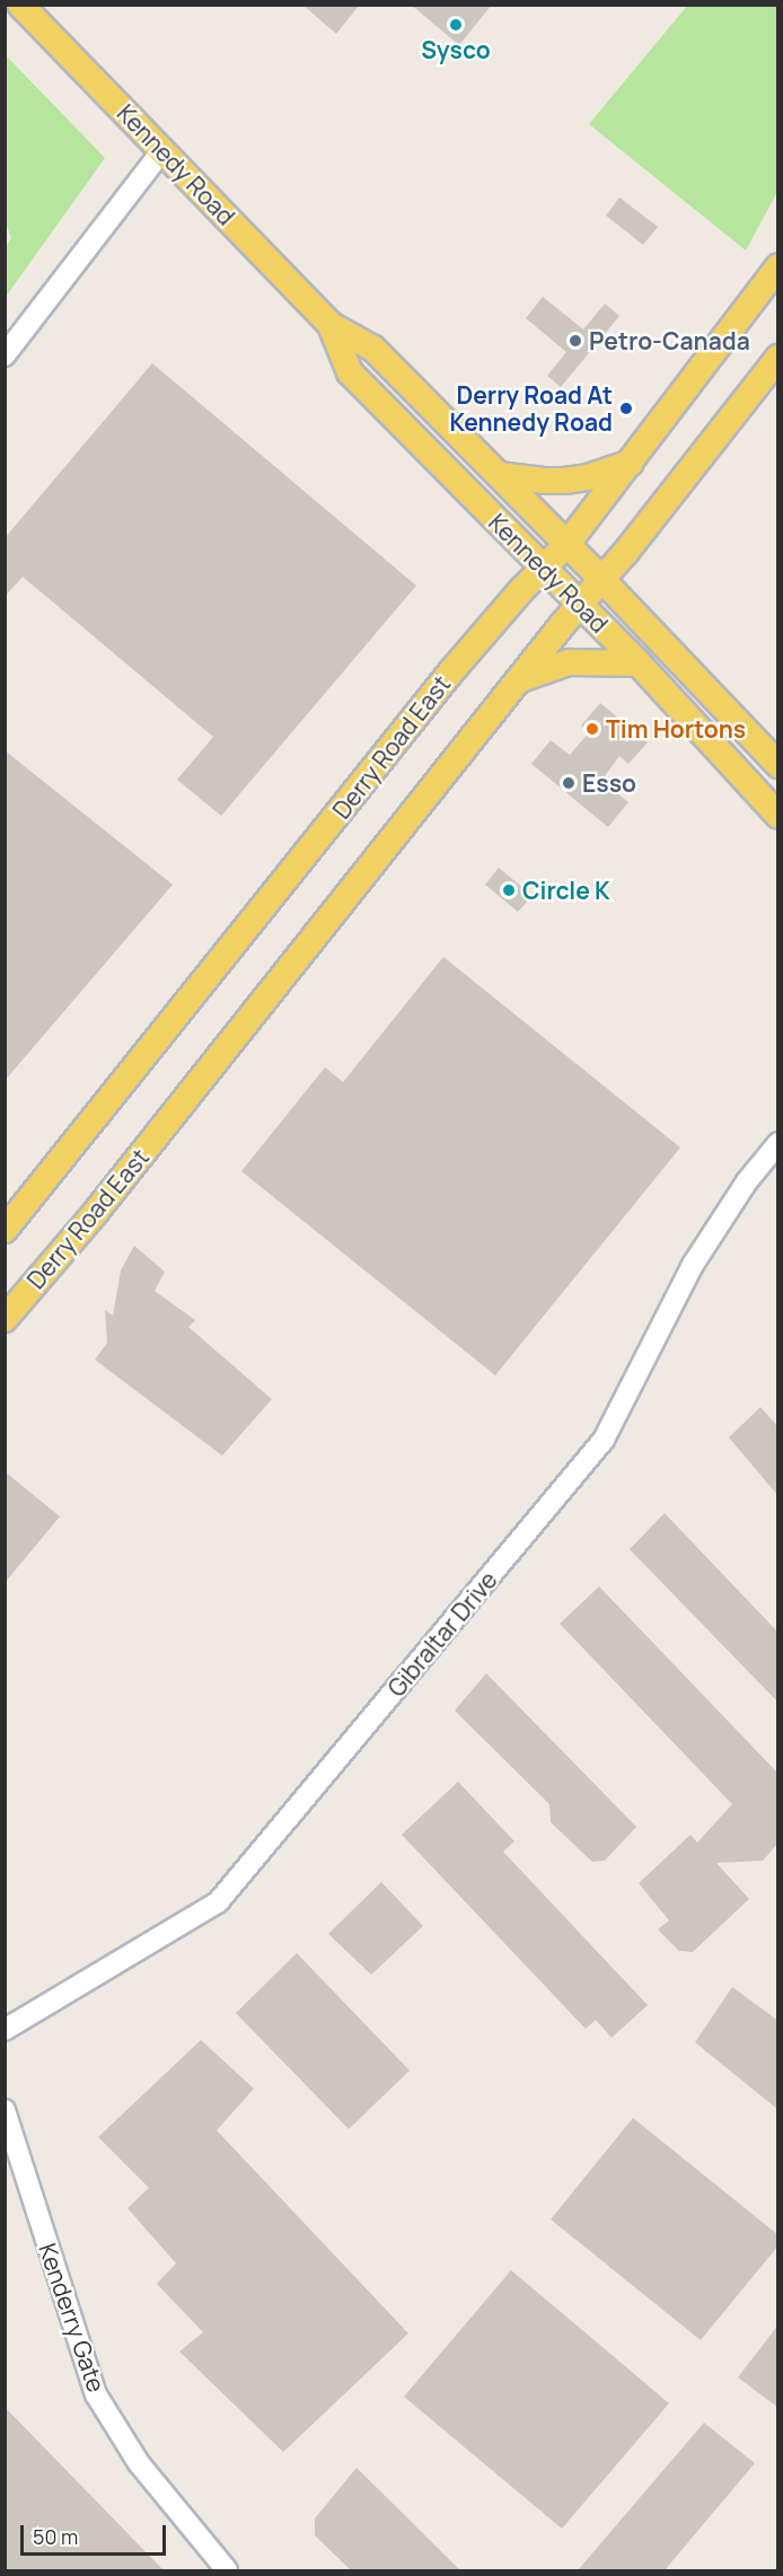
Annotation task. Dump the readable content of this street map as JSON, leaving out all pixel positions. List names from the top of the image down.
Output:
{
  "streets": {
    "main road": ["Kennedy Road", "Derry Road East"],
    "street": ["Gibraltar Drive", "Kenderry Gate"]
  },
  "crossings": [
    ["Kennedy Road", "Derry Road East"]
  ],
  "places": [
    "Sysco",
    "Petro-Canada",
    "Derry Road At Kennedy Road",
    "Tim Hortons",
    "Esso",
    "Circle K"
  ],
  "scale_bar": "50 m"
}
